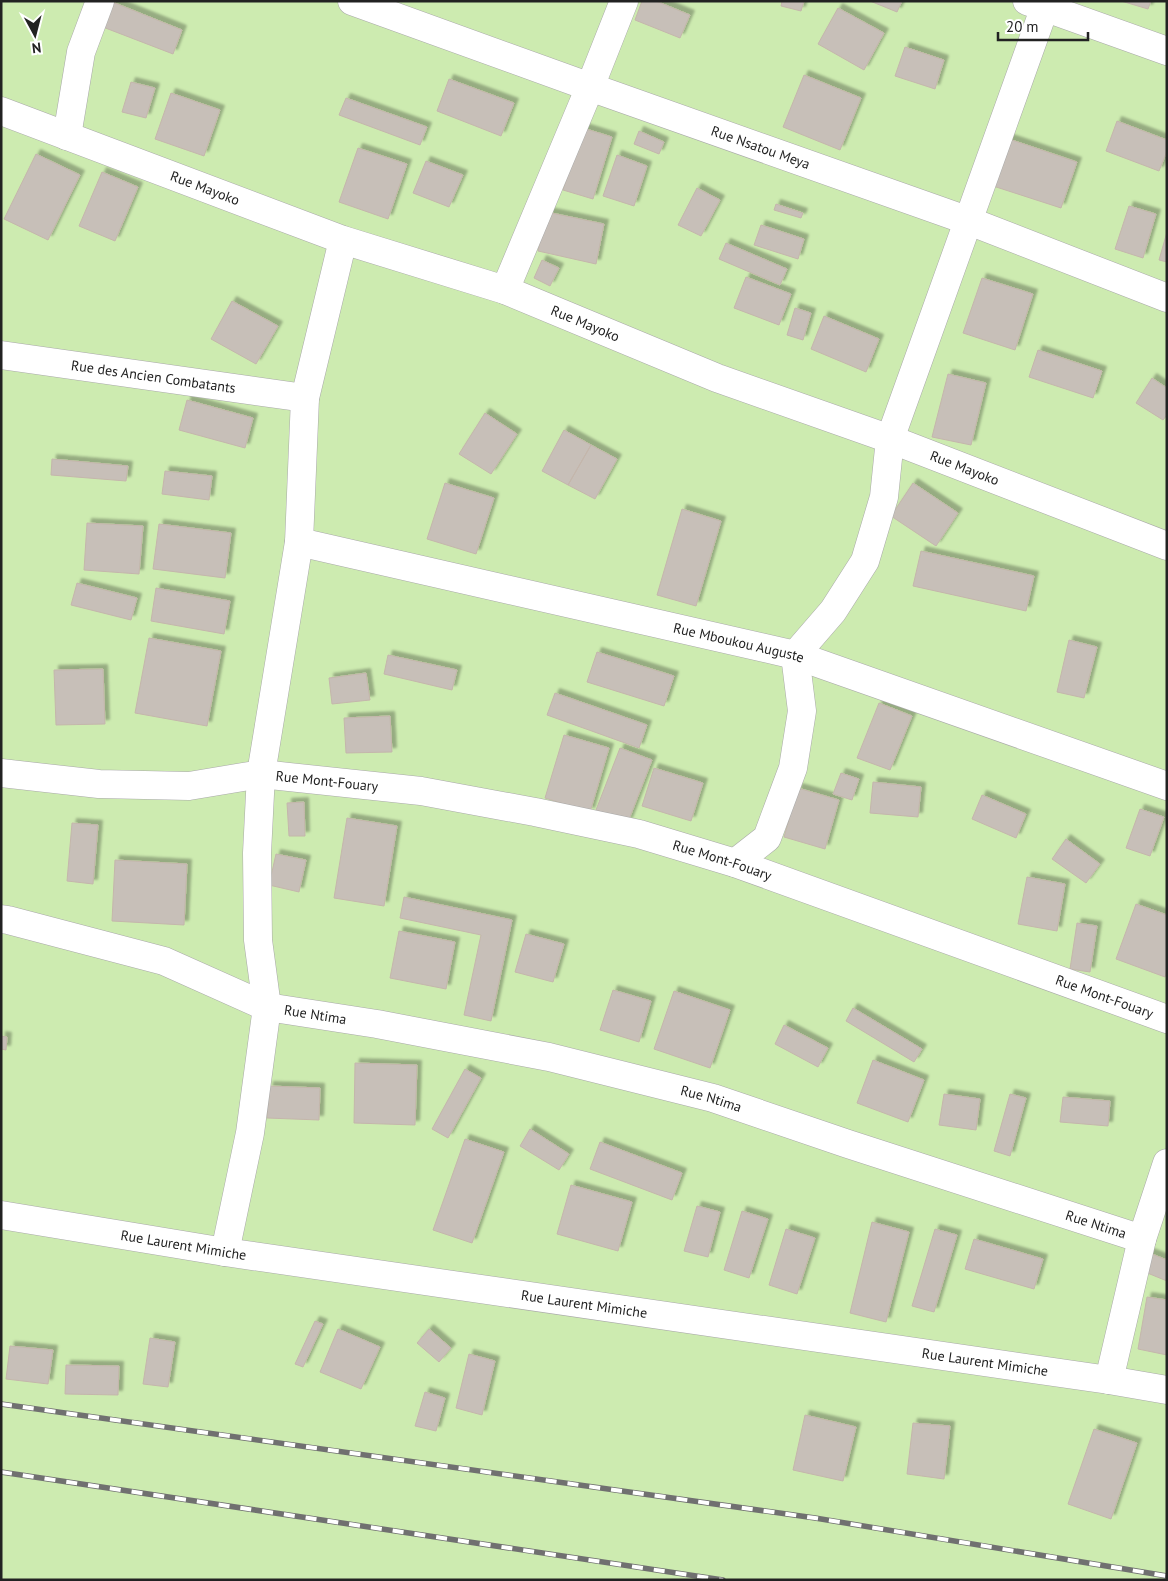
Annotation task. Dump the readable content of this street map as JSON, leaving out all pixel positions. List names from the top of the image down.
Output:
{
  "streets": {
    "street": [
      "Rue Nsatou Meya",
      "Rue Mayoko",
      "Rue des Ancien Combatants",
      "Rue Mboukou Auguste",
      "Rue Mont-Fouary",
      "Rue Ntima",
      "Rue Laurent Mimiche"
    ]
  },
  "scale_bar": "20 m",
  "north": "bottom"
}
